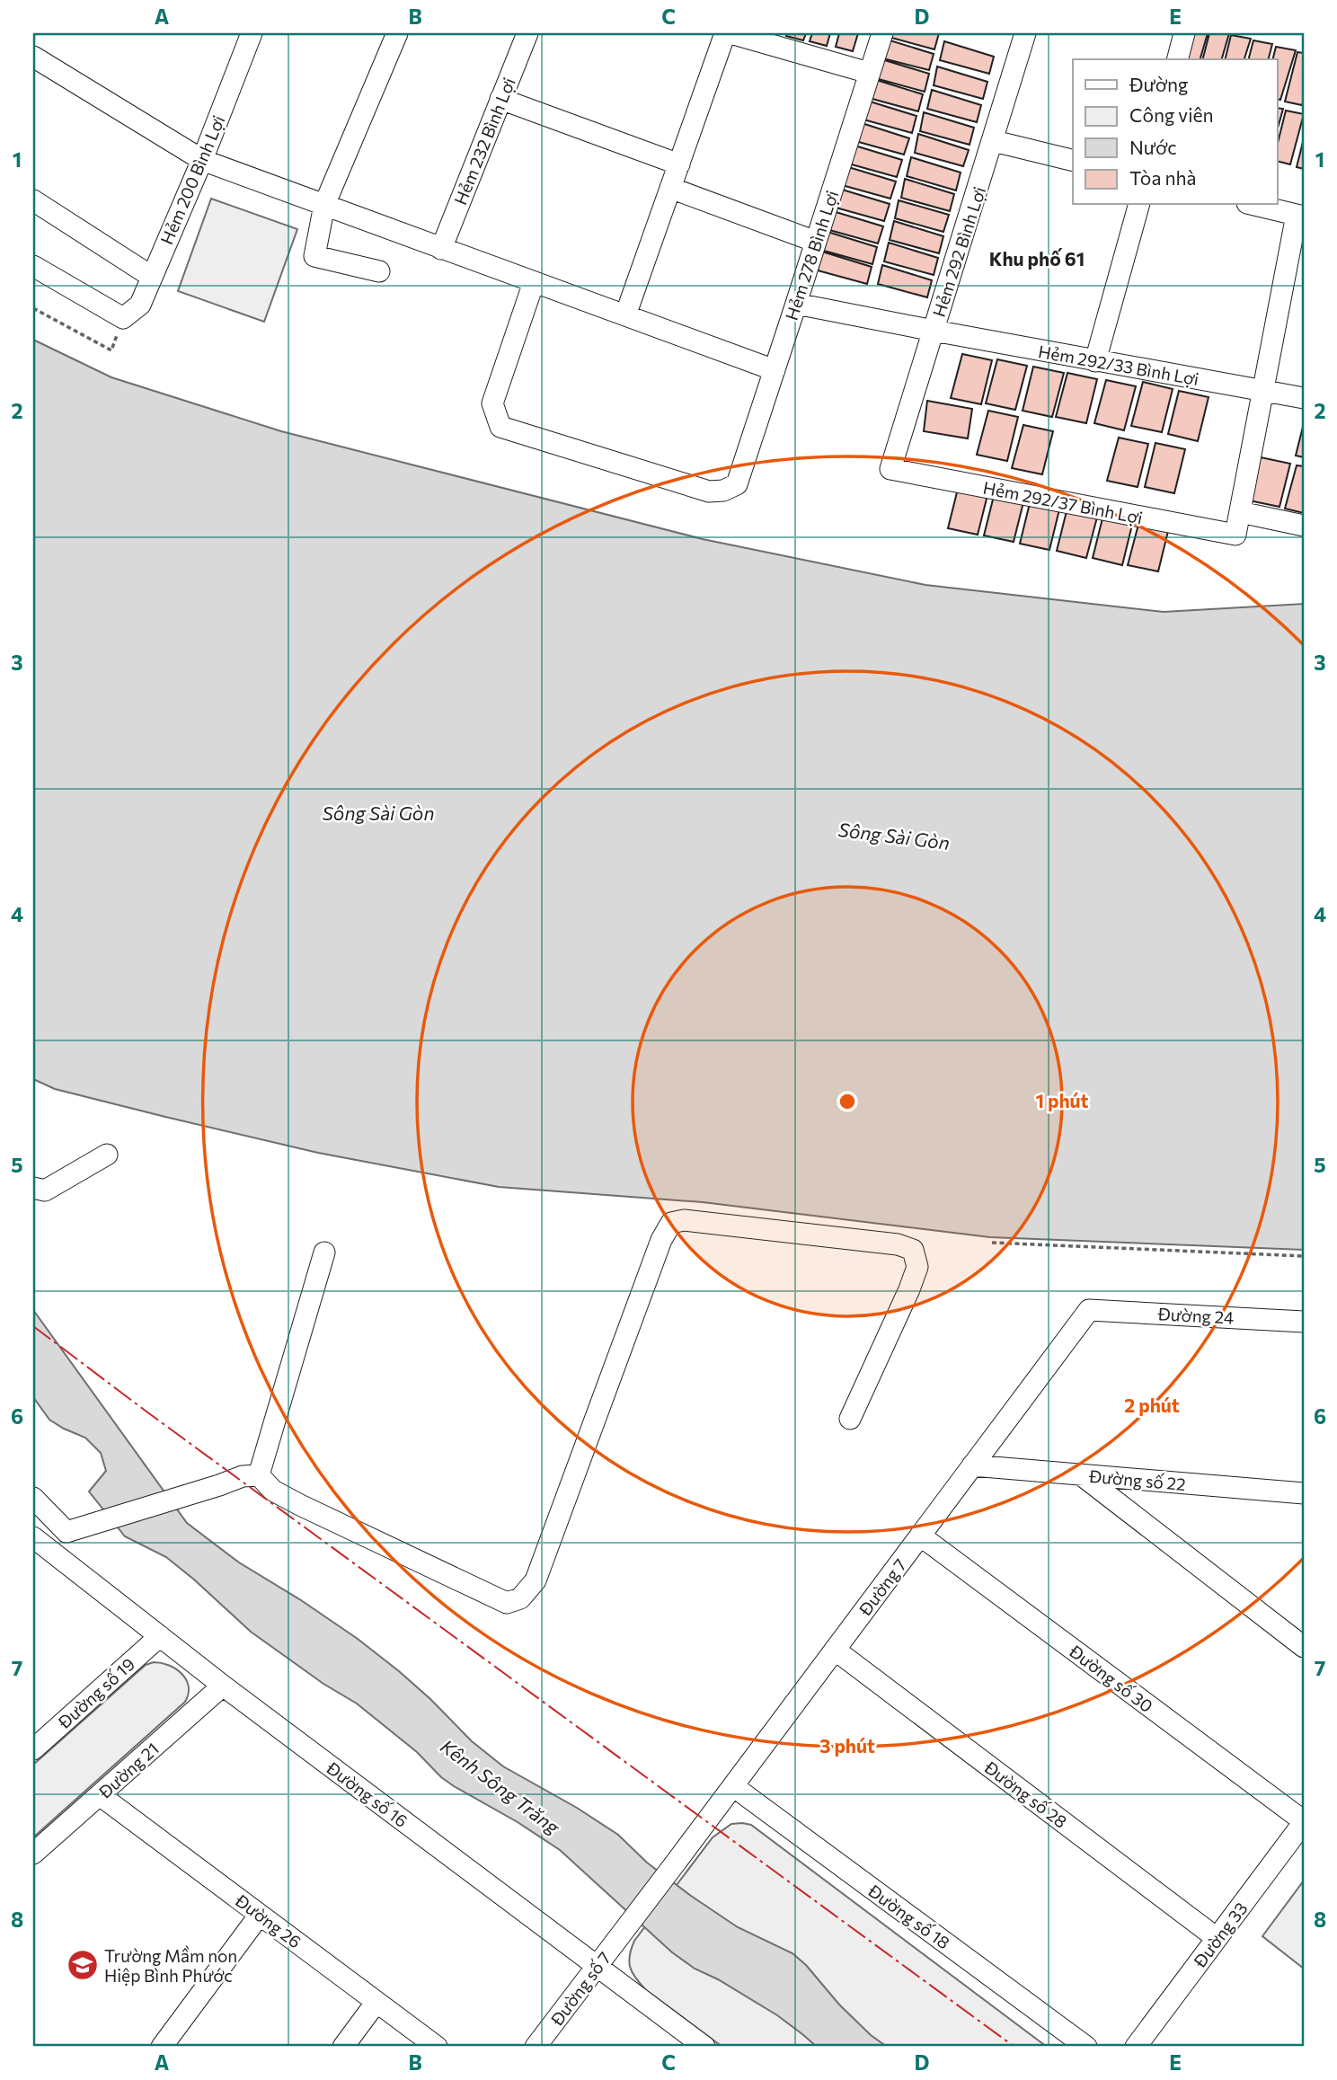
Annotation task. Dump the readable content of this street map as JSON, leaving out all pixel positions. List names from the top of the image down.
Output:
{
  "streets": {
    "street": [
      "Hẻm 232 Bình Lợi",
      "Hẻm 200 Bình Lợi",
      "Hẻm 292 Bình Lợi",
      "Hẻm 278 Bình Lợi",
      "Hẻm 292/33 Bình Lợi",
      "Hẻm 292/37 Bình Lợi",
      "Đường 24",
      "Đường số 22",
      "Đường 7",
      "Đường số 30",
      "Đường số 19",
      "Đường 21",
      "Đường số 16",
      "Đường số 28",
      "Đường số 18",
      "Đường 26",
      "Đường 33",
      "Đường số 7"
    ]
  },
  "crossings": [
    ["Hẻm 292 Bình Lợi", "Hẻm 292/33 Bình Lợi"],
    ["Hẻm 292 Bình Lợi", "Hẻm 292/37 Bình Lợi"],
    ["Hẻm 278 Bình Lợi", "Hẻm 292/33 Bình Lợi"],
    ["Đường 24", "Đường 7"],
    ["Đường số 22", "Đường 7"],
    ["Đường 7", "Đường số 30"],
    ["Đường 7", "Đường số 28"],
    ["Đường 7", "Đường số 18"],
    ["Đường 7", "Đường số 7"],
    ["Đường số 30", "Đường 33"],
    ["Đường số 19", "Đường số 16"],
    ["Đường 21", "Đường số 16"],
    ["Đường 21", "Đường 26"],
    ["Đường số 16", "Đường số 7"],
    ["Đường số 28", "Đường 33"]
  ],
  "districts": ["Khu phố 61"],
  "water": ["Sông Sài Gòn", "Kênh Sông Trăng"],
  "places": {
    "school or university": ["Trường Mầm non Hiệp Bình Phước"]
  },
  "legend": [
    "Đường",
    "Công viên",
    "Nước",
    "Tòa nhà"
  ],
  "grid": {
    "columns": [
      "A",
      "B",
      "C",
      "D",
      "E"
    ],
    "rows": [
      "1",
      "2",
      "3",
      "4",
      "5",
      "6",
      "7",
      "8"
    ]
  },
  "rings": ["1 phút", "2 phút", "3 phút"]
}
